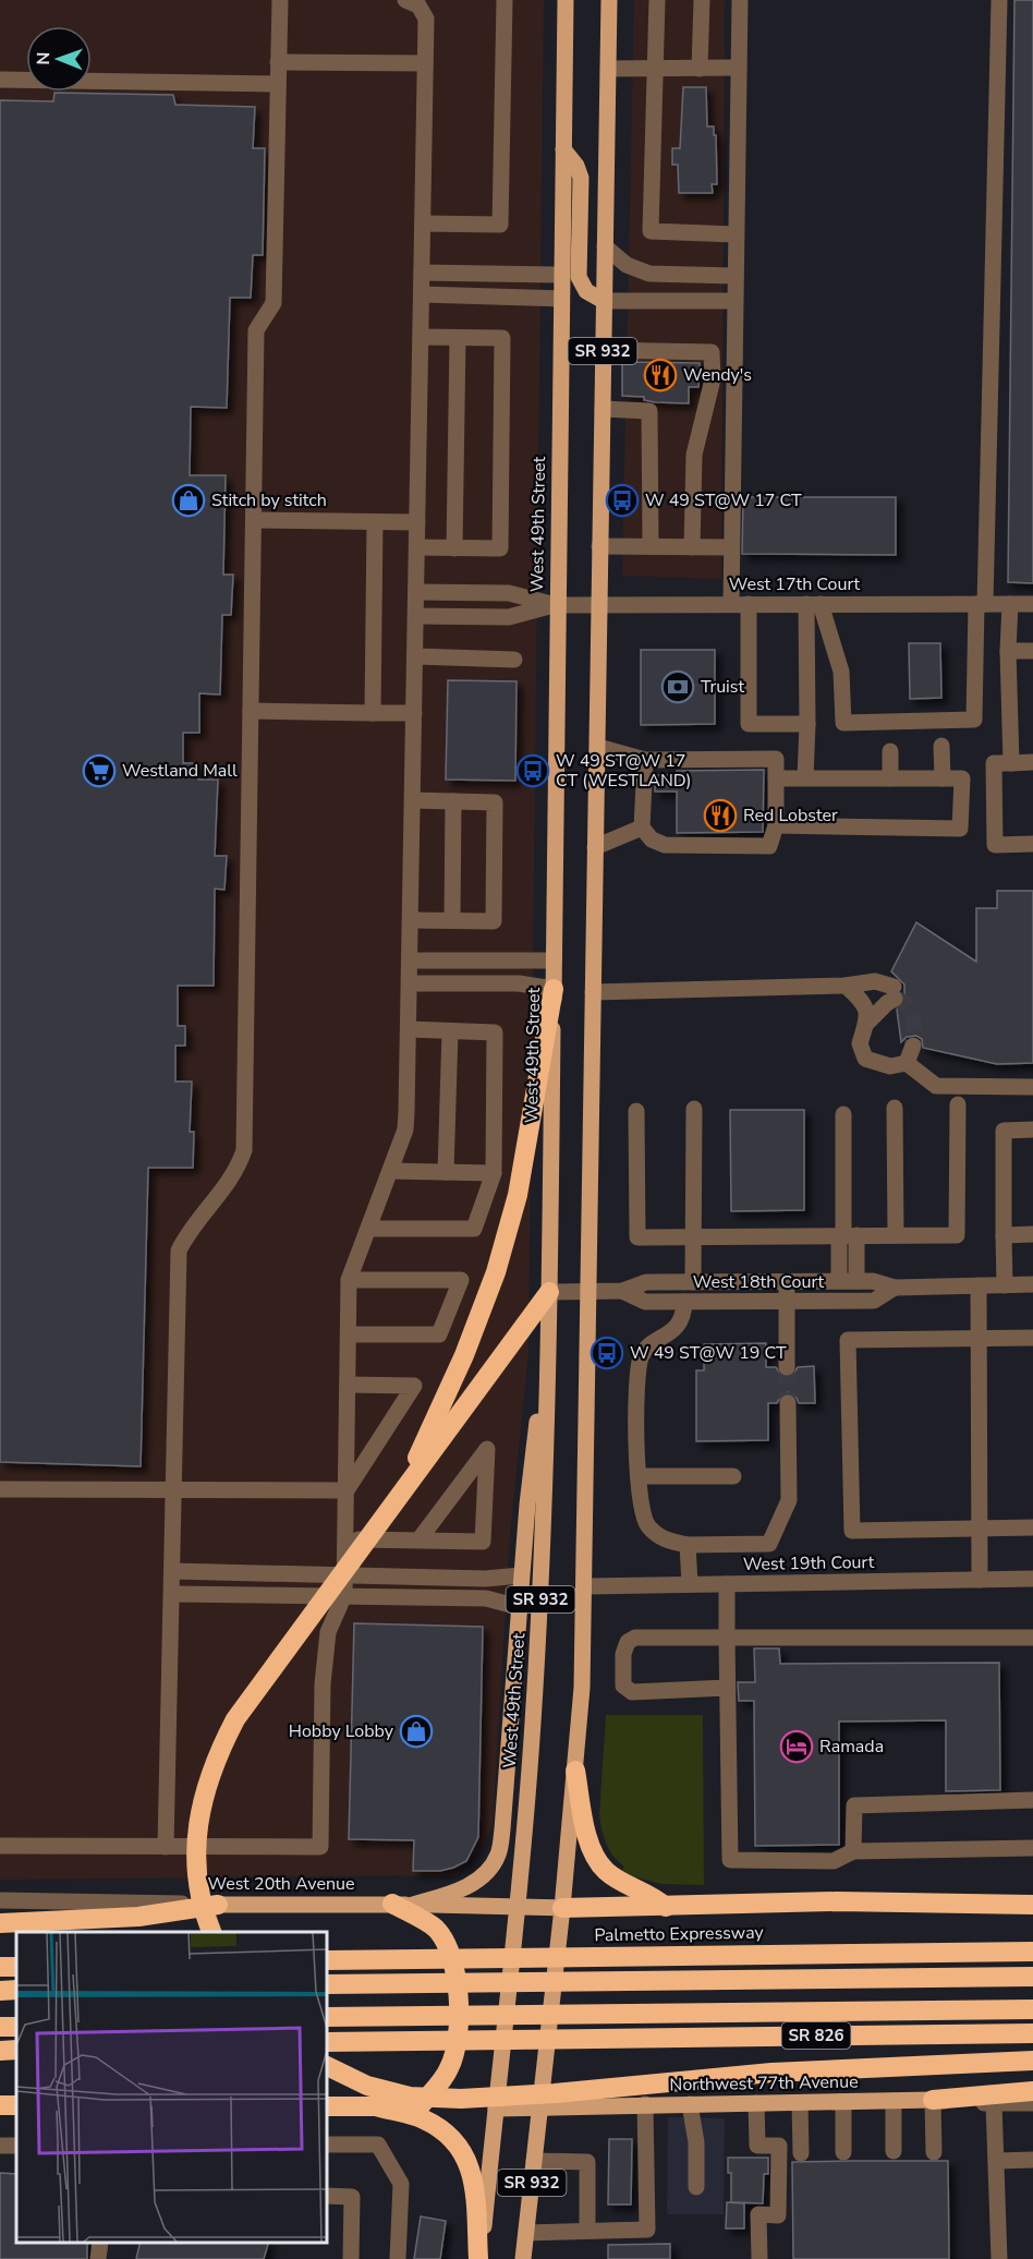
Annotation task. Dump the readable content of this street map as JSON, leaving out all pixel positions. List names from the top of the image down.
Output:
{
  "streets": {
    "highway": ["Palmetto Expressway", "SR 826"],
    "main road": [
      "SR 932",
      "West 49th Street",
      "West 20th Avenue",
      "Northwest 77th Avenue"
    ],
    "street": ["West 17th Court", "West 18th Court", "West 19th Court"]
  },
  "crossings": [
    ["SR 932", "West 49th Street"],
    ["SR 932", "West 17th Court"],
    ["SR 932", "West 18th Court"],
    ["SR 932", "West 19th Court"],
    ["SR 932", "West 20th Avenue"],
    ["SR 932", "Northwest 77th Avenue"],
    ["West 49th Street", "West 17th Court"],
    ["West 49th Street", "West 18th Court"],
    ["West 49th Street", "West 20th Avenue"],
    ["West 49th Street", "Northwest 77th Avenue"]
  ],
  "places": {
    "restaurant": ["Wendy's", "Red Lobster"],
    "shop": ["Stitch by stitch", "Hobby Lobby"],
    "bus stop": ["W 49 ST@W 17 CT", "W 49 ST@W 17 CT (WESTLAND)", "W 49 ST@W 19 CT"],
    "bank": ["Truist"],
    "supermarket": ["Westland Mall"],
    "hotel": ["Ramada"]
  },
  "north": "left"
}
